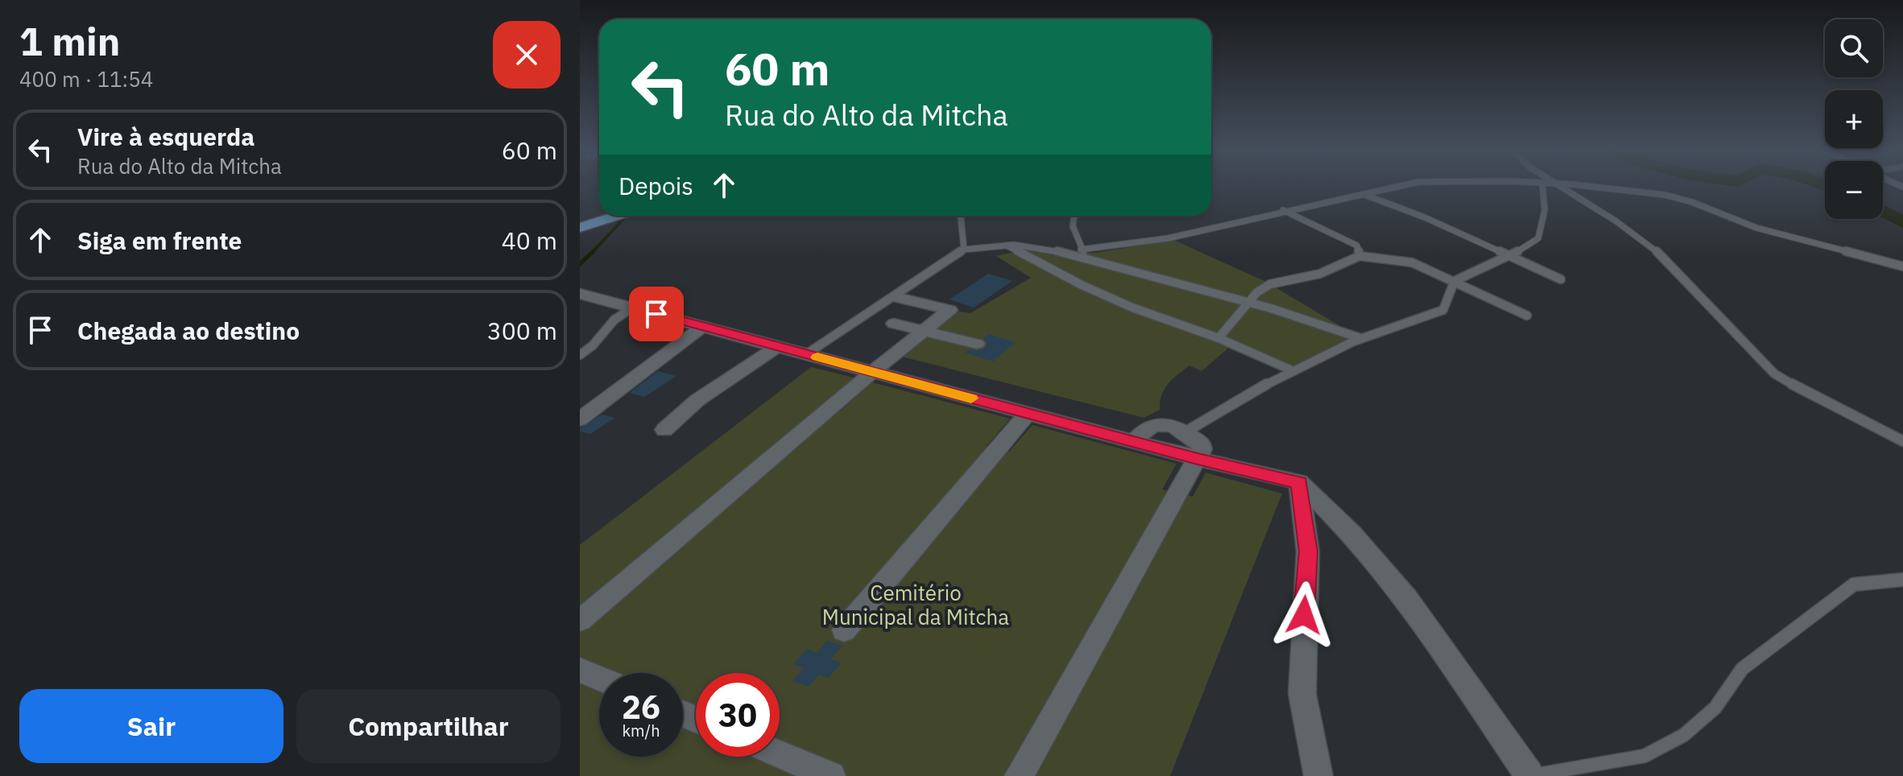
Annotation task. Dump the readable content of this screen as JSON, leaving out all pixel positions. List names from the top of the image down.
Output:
{
  "parks": ["Cemitério Municipal da Mitcha"],
  "page": {
    "heading": ["1 min", "400 m · 11:54"],
    "map_buttons": ["+", "−"],
    "turn": ["60 m", "Rua do Alto da Mitcha"],
    "list": [
      {
        "name": "Vire à esquerda",
        "note": "Rua do Alto da Mitcha",
        "value": "60 m"
      },
      {
        "name": "Siga em frente",
        "value": "40 m"
      },
      {
        "name": "Chegada ao destino",
        "value": "300 m"
      }
    ],
    "then": "Depois",
    "speed": "26 km/h",
    "limit": "30",
    "buttons": ["Sair", "Compartilhar"]
  }
}
